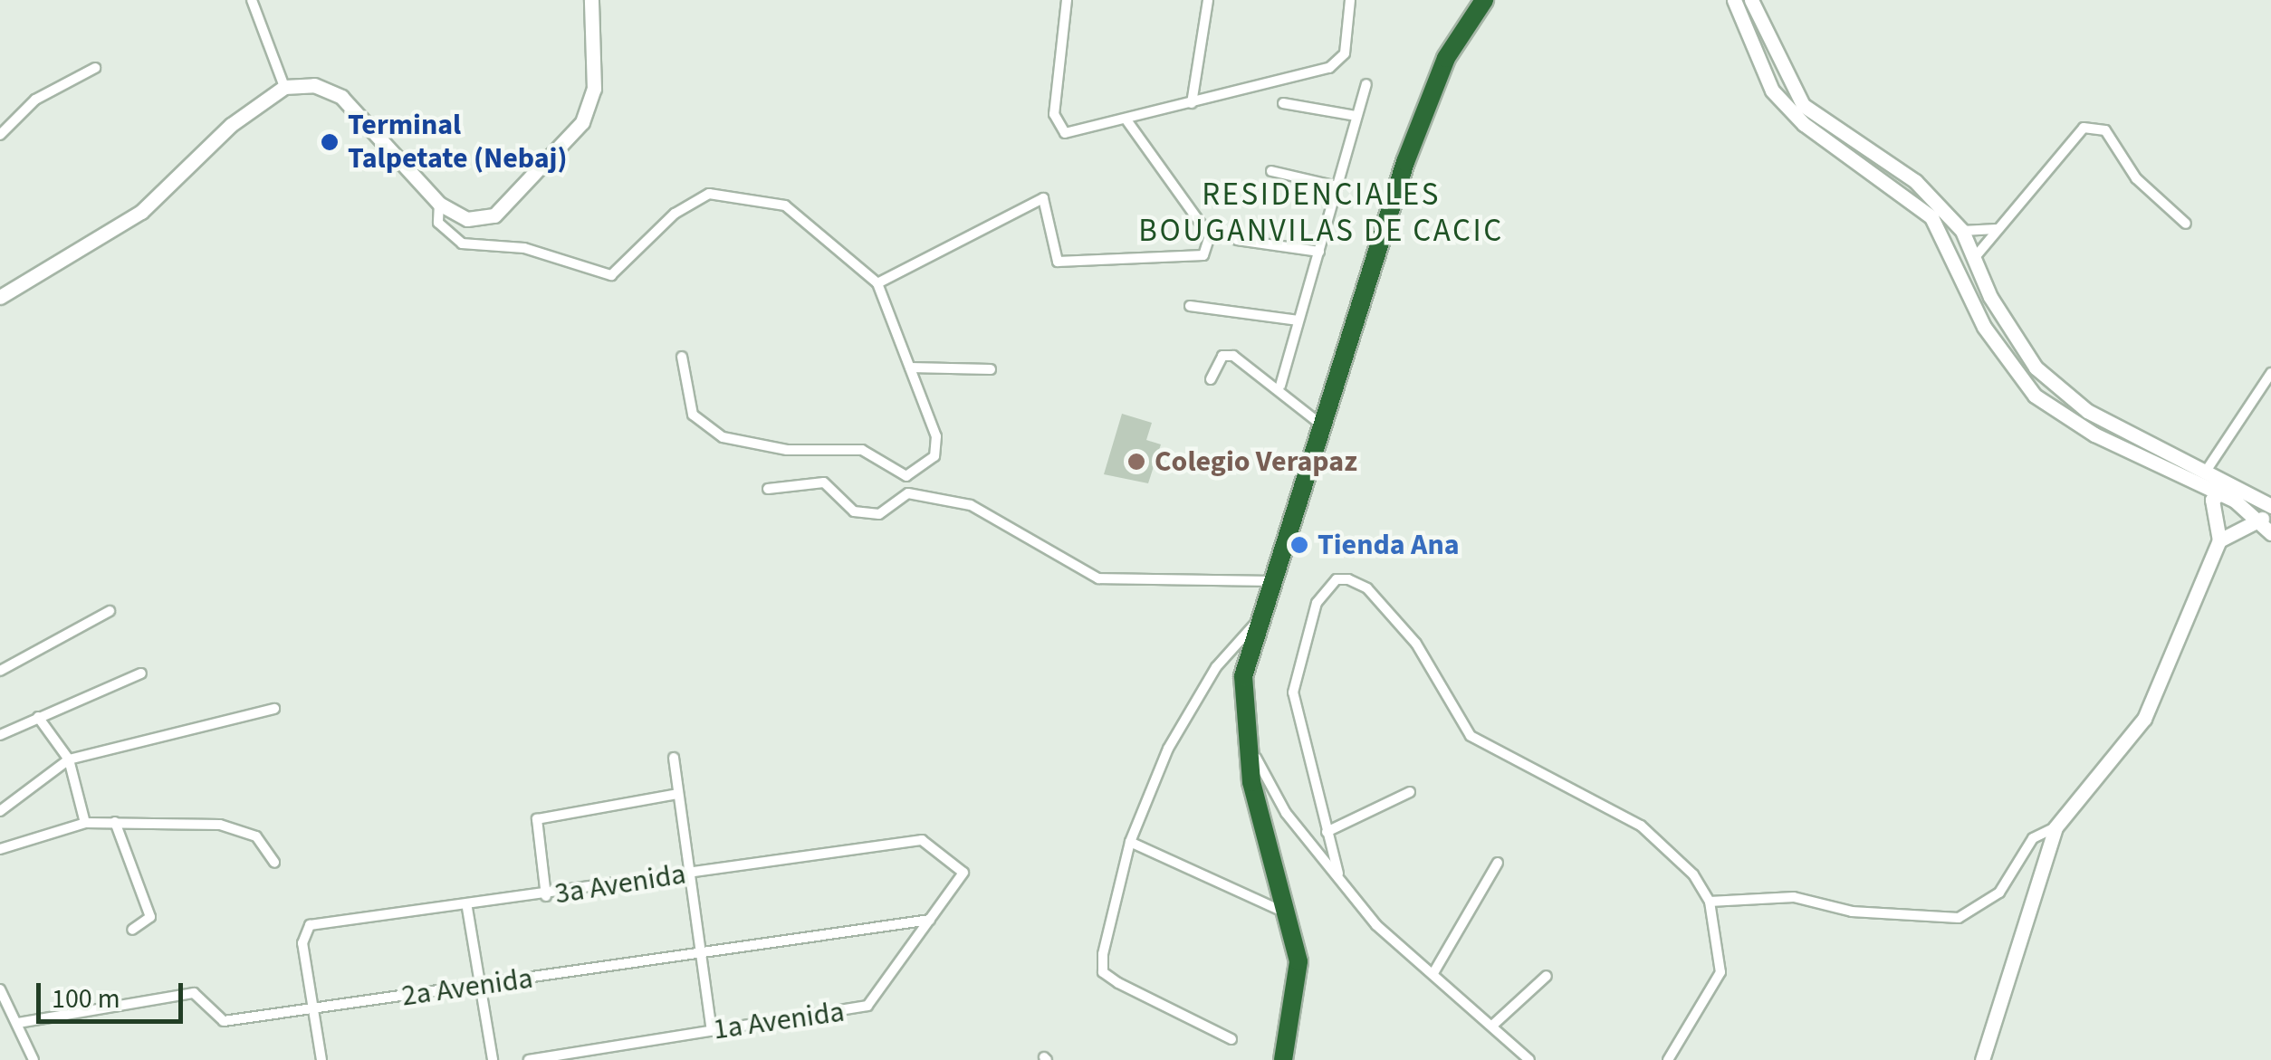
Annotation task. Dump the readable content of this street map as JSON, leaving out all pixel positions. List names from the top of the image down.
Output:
{
  "streets": {
    "street": ["3a Avenida", "2a Avenida", "1a Avenida"]
  },
  "crossings": [
    ["3a Avenida", "2a Avenida"],
    ["3a Avenida", "1a Avenida"],
    ["2a Avenida", "1a Avenida"]
  ],
  "districts": ["RESIDENCIALES BOUGANVILAS DE CACIC"],
  "places": ["Terminal Talpetate (Nebaj)", "Colegio Verapaz", "Tienda Ana"],
  "scale_bar": "100 m"
}
